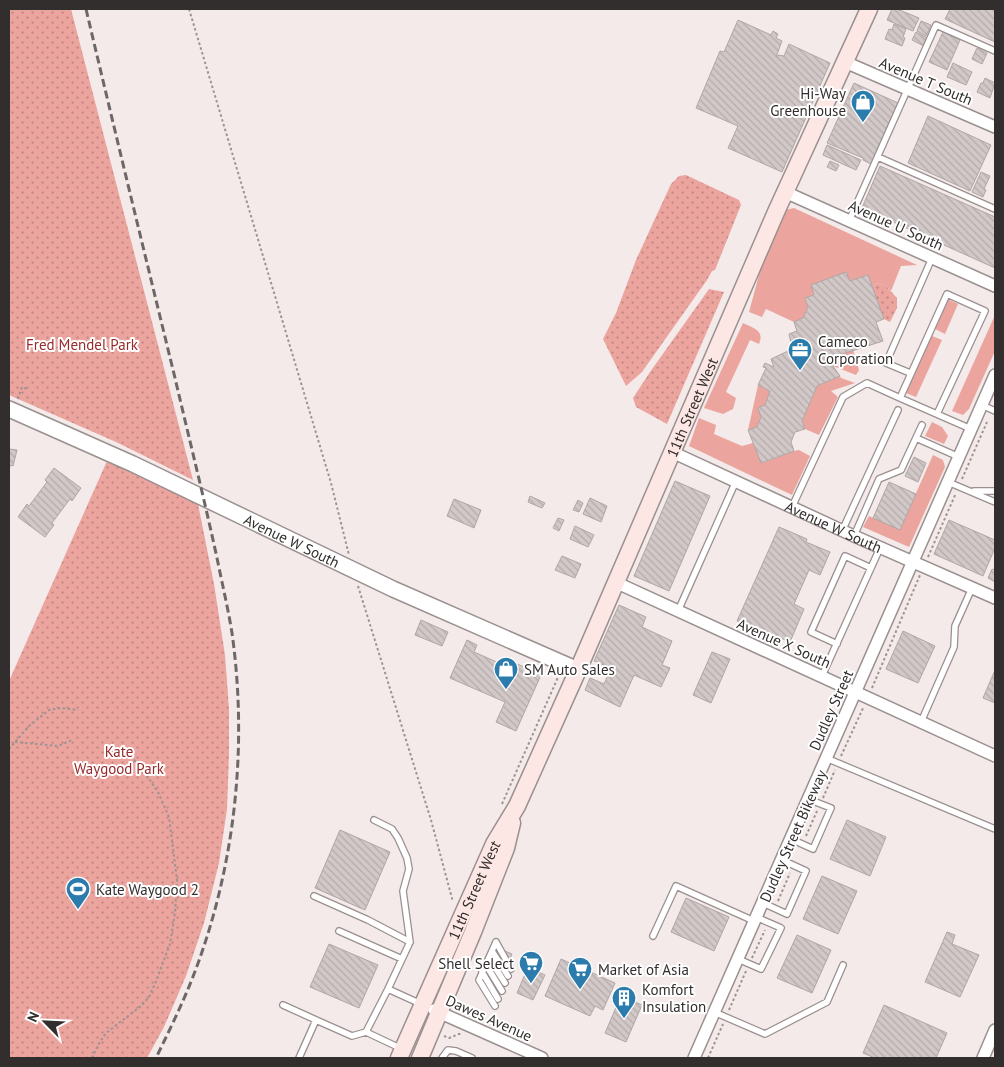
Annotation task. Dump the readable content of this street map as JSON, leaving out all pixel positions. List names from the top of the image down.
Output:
{
  "streets": {
    "main road": ["11th Street West"],
    "street": [
      "Avenue T South",
      "Avenue U South",
      "Avenue W South",
      "Avenue X South",
      "Dudley Street",
      "Dawes Avenue"
    ],
    "path": ["Dudley Street Bikeway"]
  },
  "crossings": [
    ["Avenue T South", "11th Street West"],
    ["Avenue U South", "11th Street West"],
    ["11th Street West", "Avenue W South"],
    ["11th Street West", "Avenue X South"],
    ["11th Street West", "Dawes Avenue"],
    ["Avenue W South", "Dudley Street"],
    ["Avenue W South", "Dudley Street Bikeway"],
    ["Avenue X South", "Dudley Street"],
    ["Avenue X South", "Dudley Street Bikeway"],
    ["Dudley Street", "Dudley Street Bikeway"]
  ],
  "parks": ["Fred Mendel Park", "Kate Waygood Park"],
  "places": {
    "shop": ["Hi-Way Greenhouse", "SM Auto Sales"],
    "office": ["Cameco Corporation"],
    "sports": ["Kate Waygood 2"],
    "supermarket": ["Shell Select", "Market of Asia"],
    "building": ["Komfort Insulation"]
  },
  "north": "top left"
}
